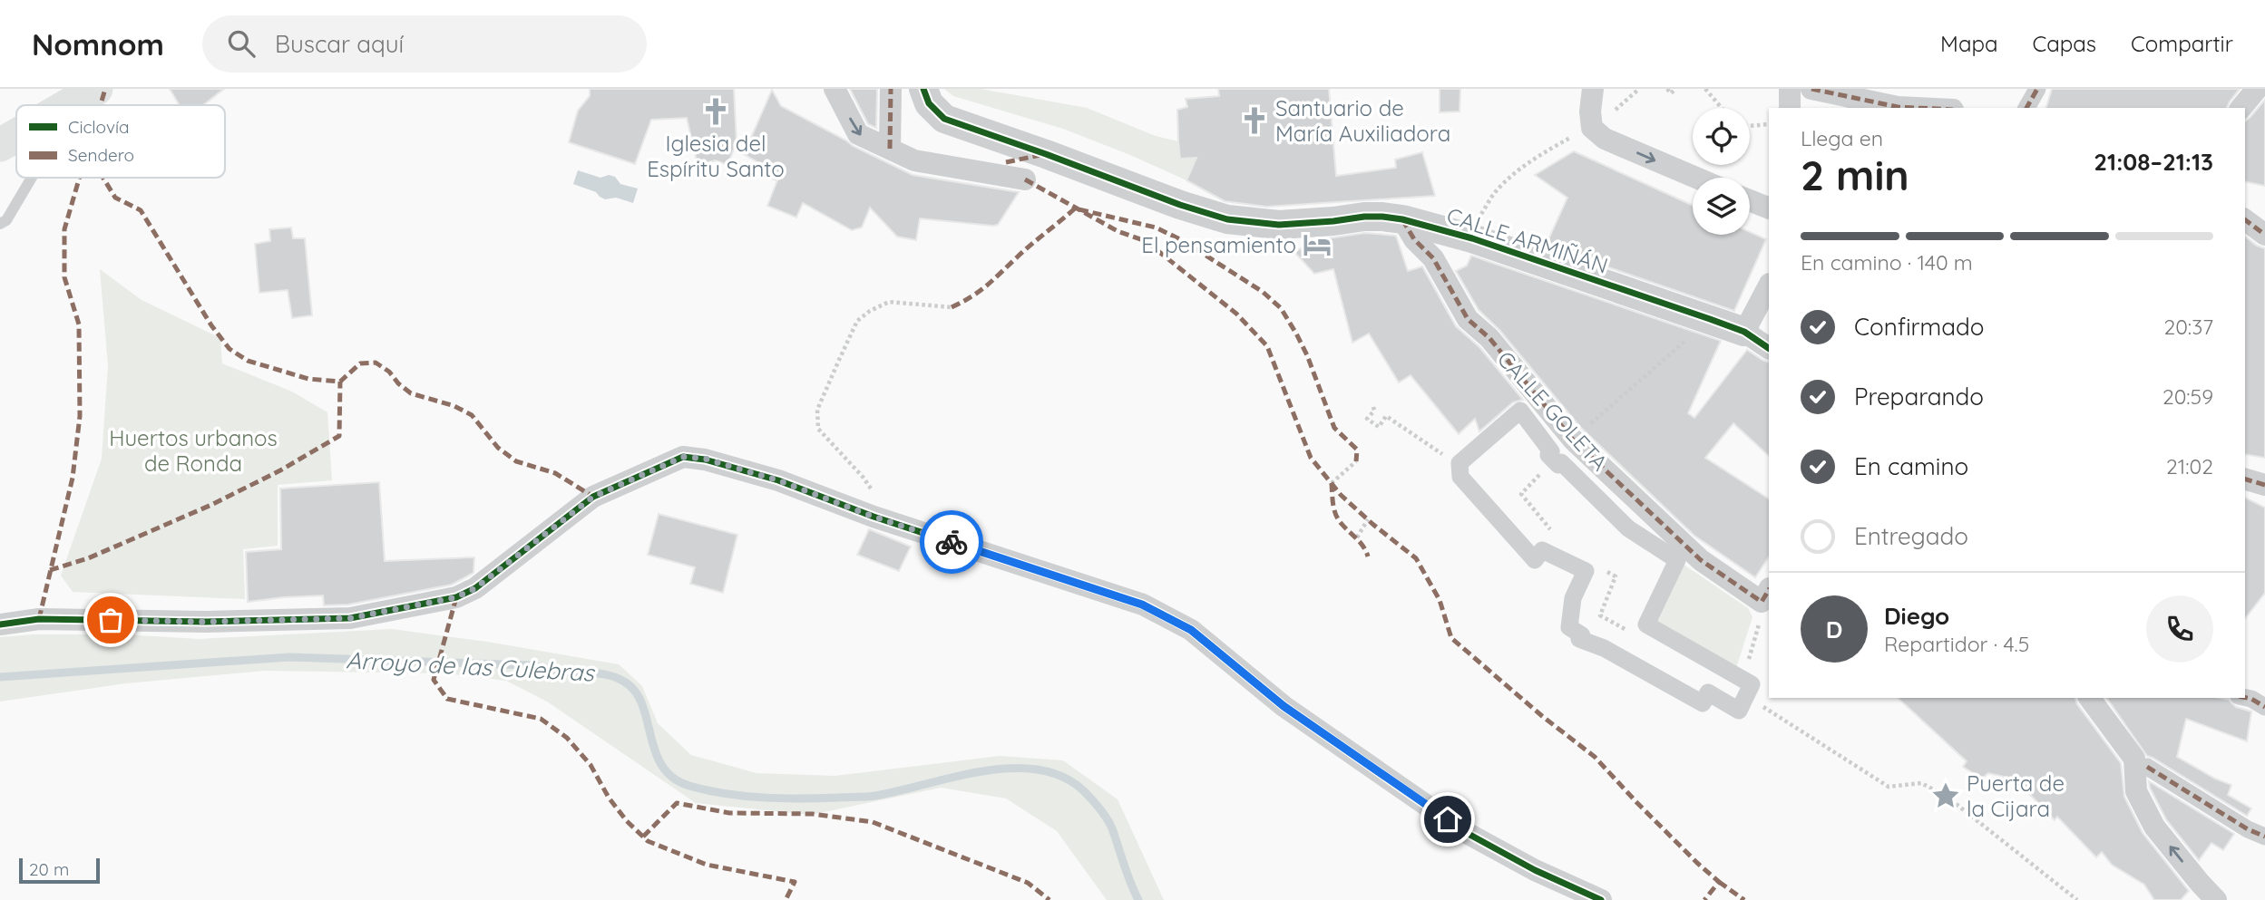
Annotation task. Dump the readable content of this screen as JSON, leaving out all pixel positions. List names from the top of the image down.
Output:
{
  "streets": {
    "street": ["CALLE ARMIÑÁN", "CALLE GOLETA"]
  },
  "crossings": [
    ["CALLE ARMIÑÁN", "CALLE GOLETA"]
  ],
  "water": ["Arroyo de las Culebras"],
  "parks": ["Huertos urbanos de Ronda"],
  "places": {
    "church": ["Iglesia del Espíritu Santo", "Santuario de María Auxiliadora"],
    "hotel": ["El pensamiento"],
    "place": ["Puerta de la Cijara"]
  },
  "legend": ["Ciclovía", "Sendero"],
  "scale_bar": "20 m",
  "page": {
    "header": "Nomnom",
    "search": "Buscar aquí",
    "nav": ["Mapa", "Capas", "Compartir"],
    "heading": ["2 min", "Llega en", "21:08–21:13"],
    "panel": ["Diego", "Repartidor · 4.5"],
    "bar": "En camino · 140 m",
    "list": [
      ["Confirmado", "20:37"],
      ["Preparando", "20:59"],
      ["En camino", "21:02"],
      "Entregado"
    ],
    "round": "D",
    "scale": "20 m"
  }
}
